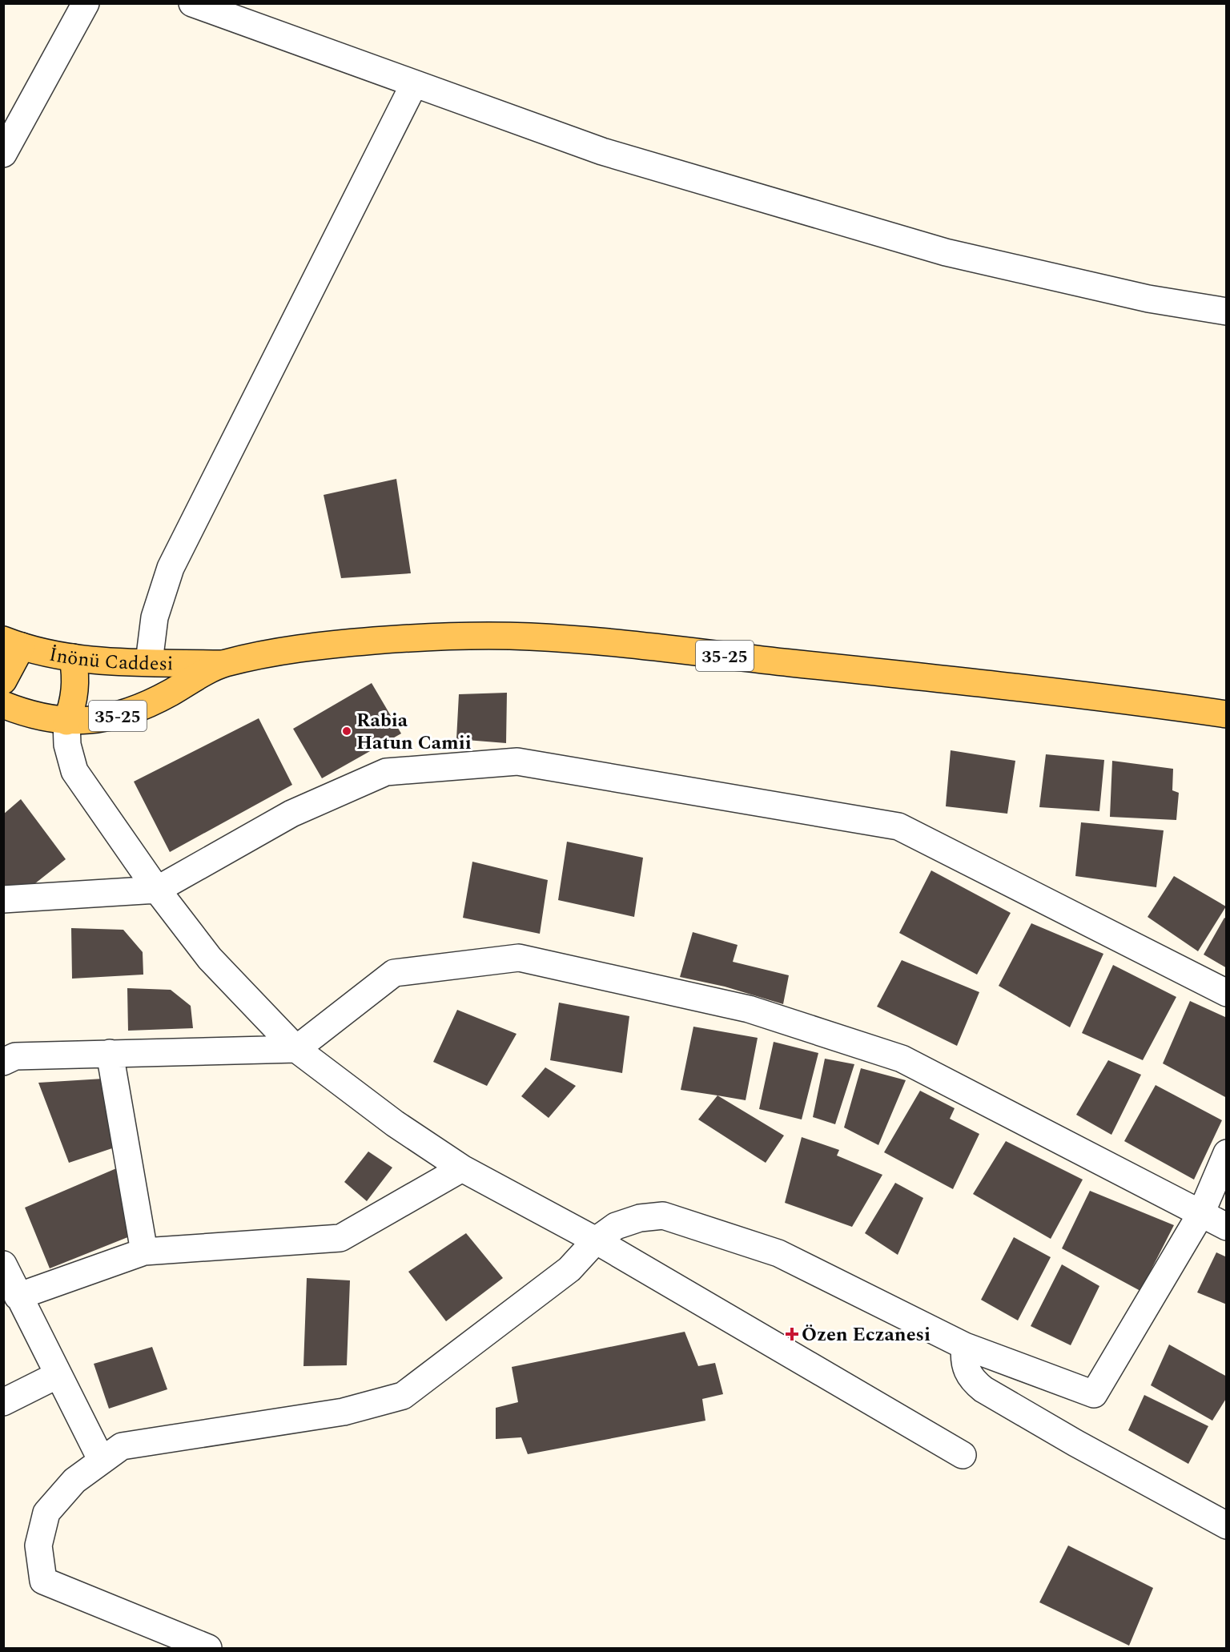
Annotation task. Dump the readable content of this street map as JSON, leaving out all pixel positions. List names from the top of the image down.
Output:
{
  "streets": {
    "main road": ["35-25", "İnönü Caddesi"]
  },
  "crossings": [
    ["35-25", "İnönü Caddesi"]
  ],
  "places": {
    "other": ["Rabia Hatun Camii"],
    "health": ["Özen Eczanesi"]
  }
}
